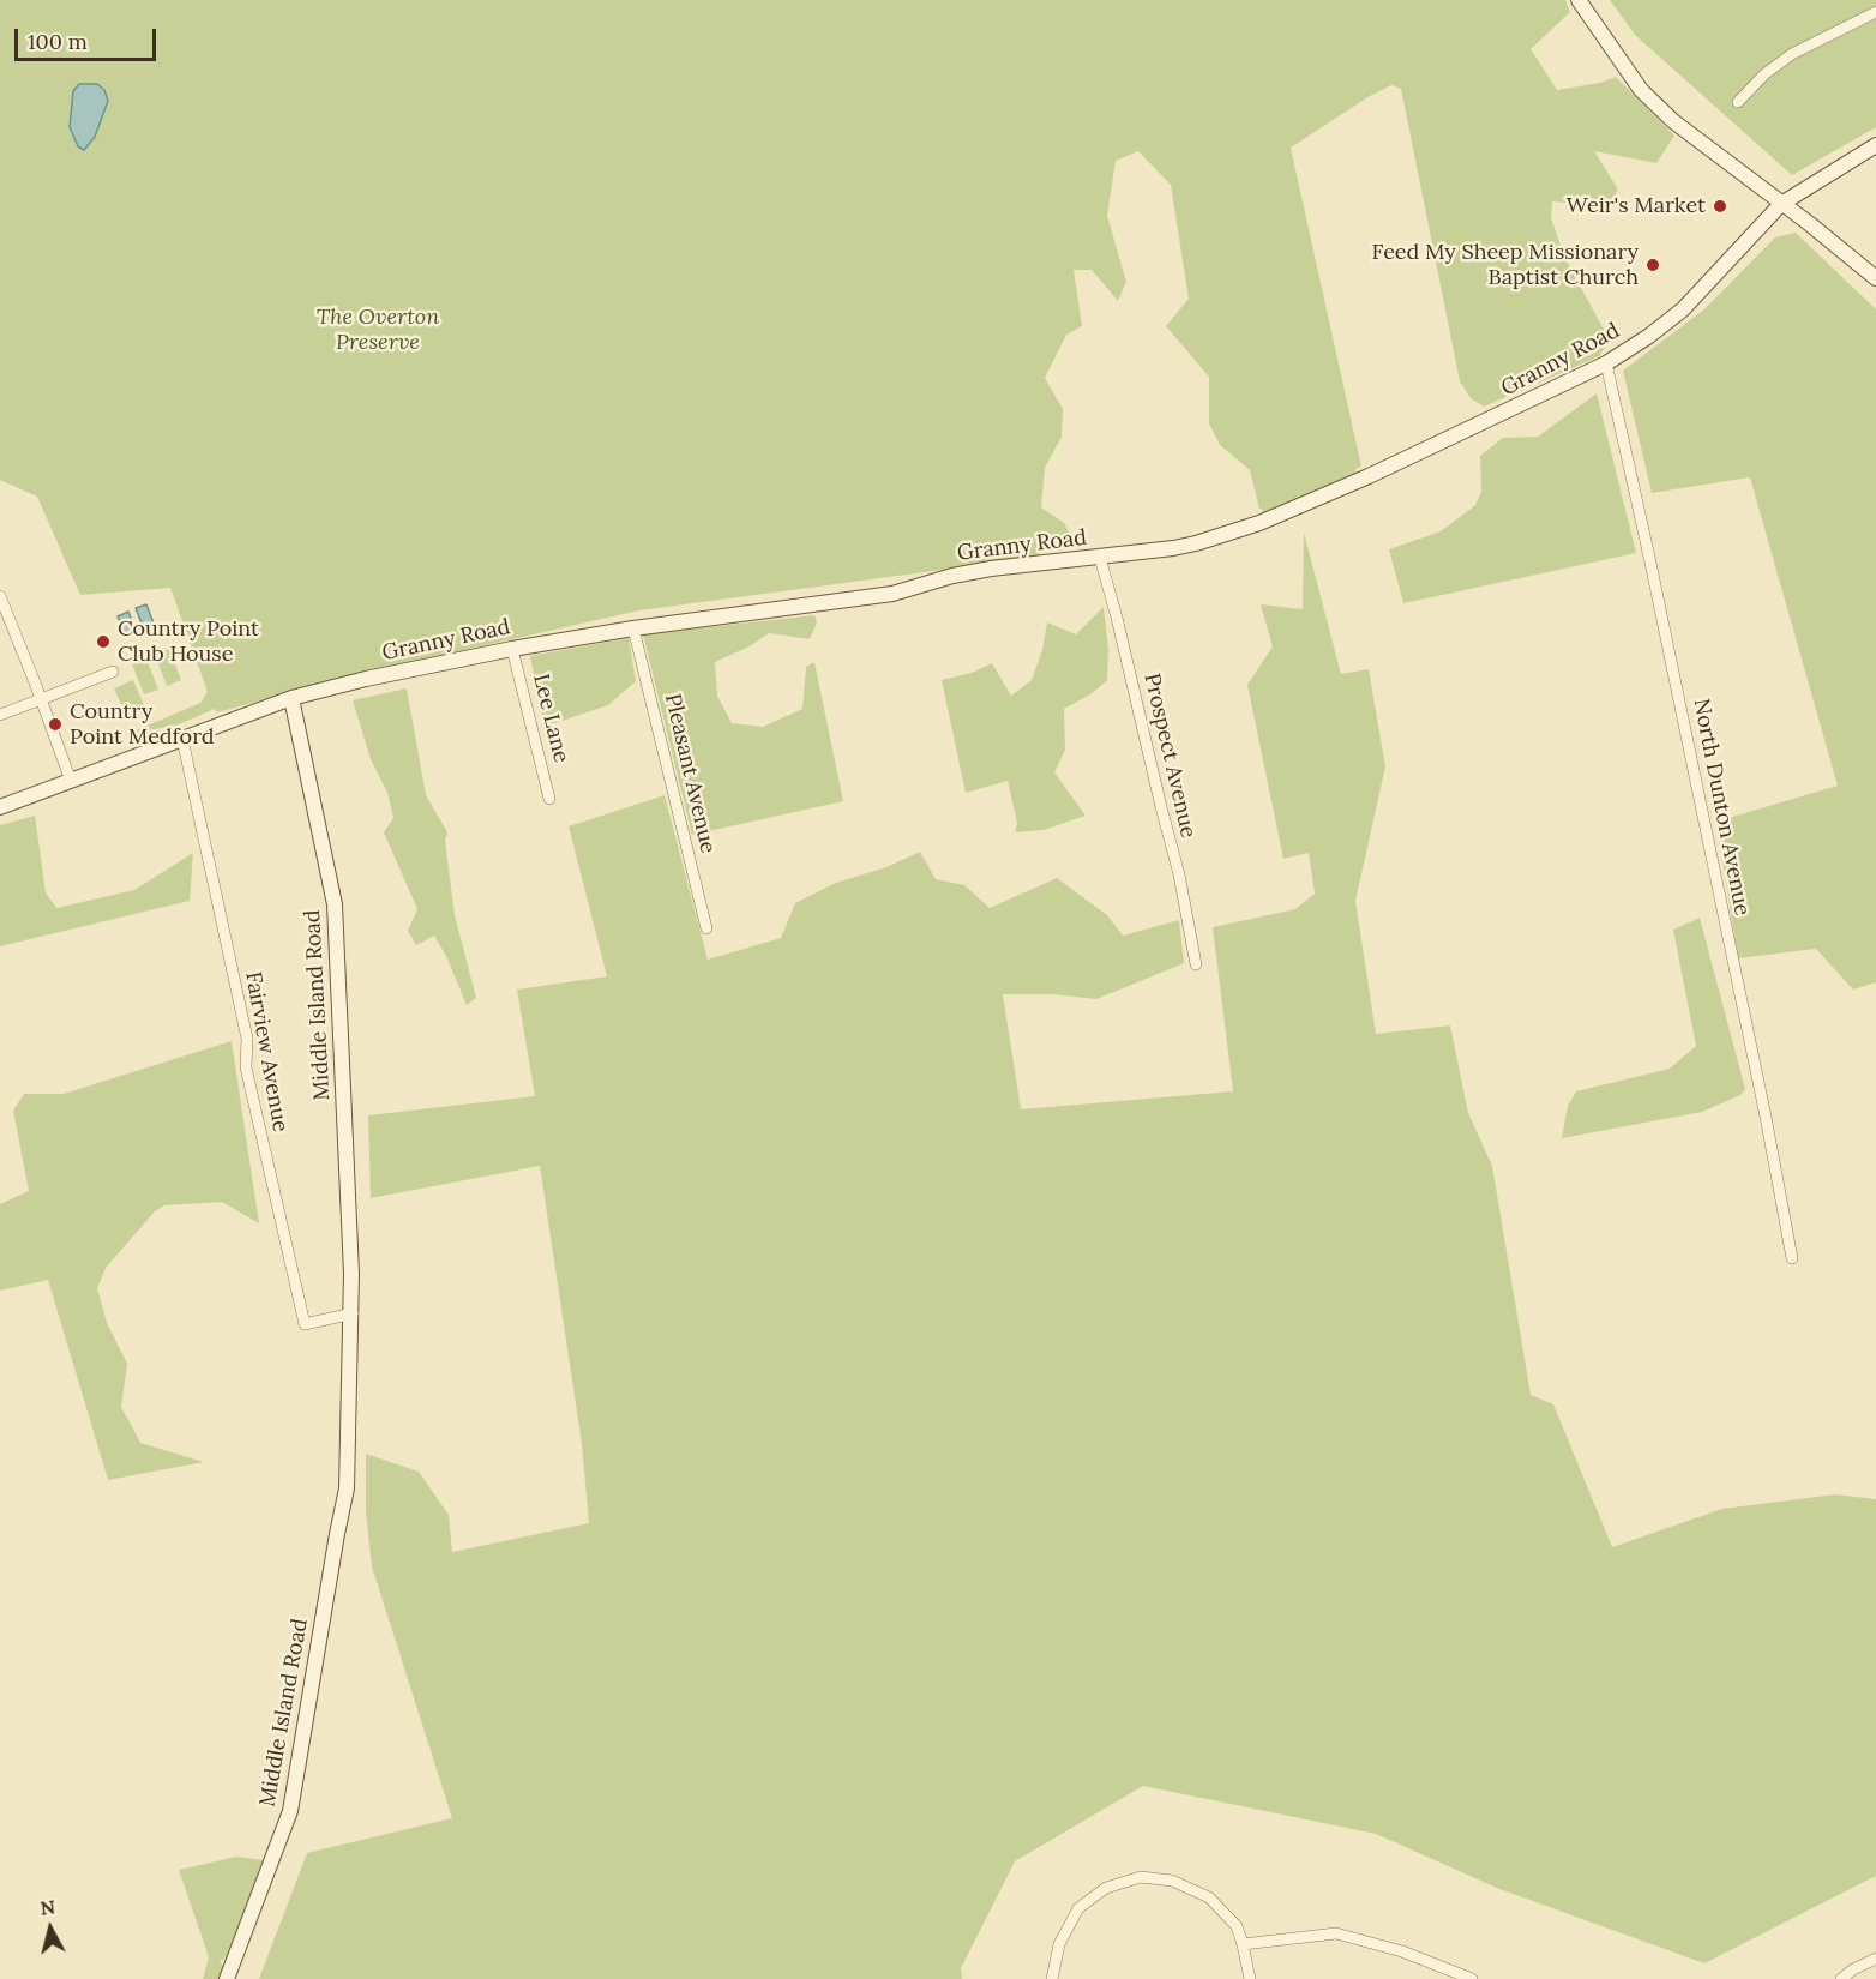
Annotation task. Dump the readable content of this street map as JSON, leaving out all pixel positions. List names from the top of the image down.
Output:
{
  "streets": {
    "street": [
      "Granny Road",
      "Lee Lane",
      "Prospect Avenue",
      "Pleasant Avenue",
      "North Dunton Avenue",
      "Middle Island Road",
      "Fairview Avenue"
    ]
  },
  "crossings": [
    ["Granny Road", "Lee Lane"],
    ["Granny Road", "Prospect Avenue"],
    ["Granny Road", "Pleasant Avenue"],
    ["Granny Road", "North Dunton Avenue"],
    ["Granny Road", "Middle Island Road"],
    ["Granny Road", "Fairview Avenue"],
    ["Middle Island Road", "Fairview Avenue"]
  ],
  "parks": ["The Overton Preserve"],
  "places": [
    "Weir's Market",
    "Feed My Sheep Missionary Baptist Church",
    "Country Point Club House",
    "Country Point Medford"
  ],
  "scale_bar": "100 m",
  "north": "top"
}
